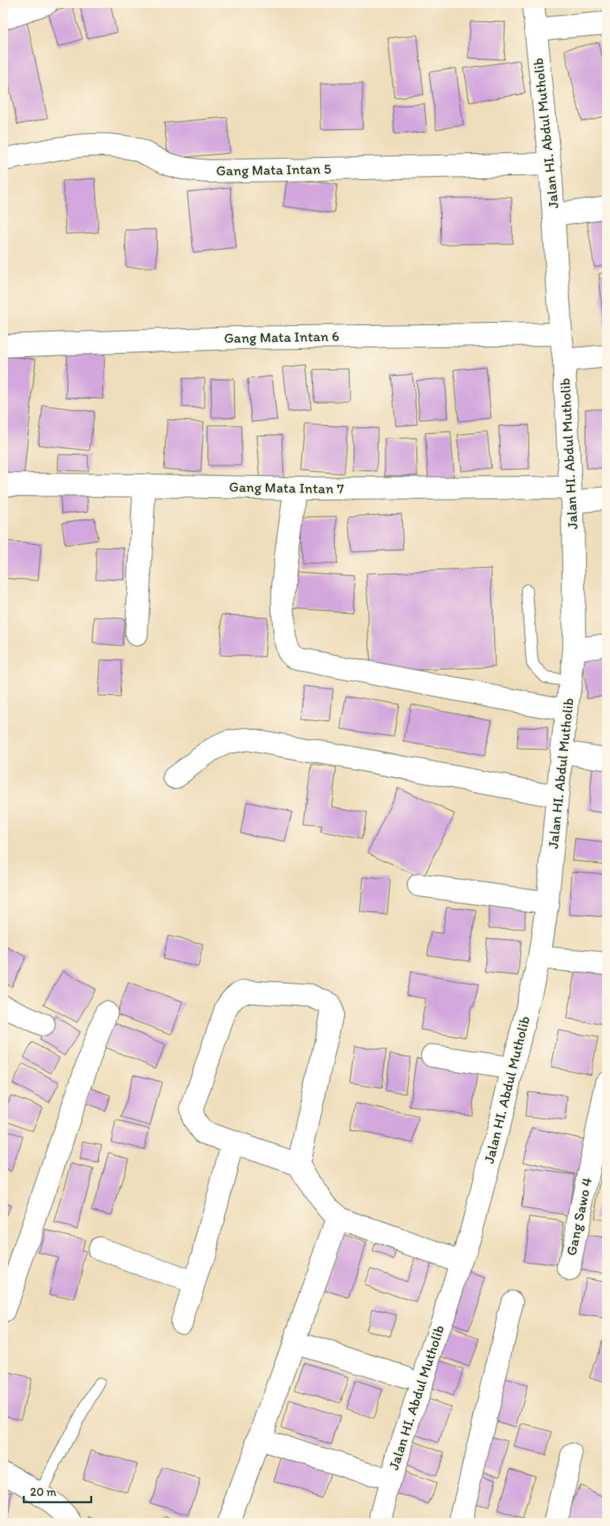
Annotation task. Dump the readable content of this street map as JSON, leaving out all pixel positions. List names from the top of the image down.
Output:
{
  "streets": {
    "street": [
      "Jalan HI. Abdul Mutholib",
      "Gang Mata Intan 5",
      "Gang Mata Intan 6",
      "Gang Mata Intan 7",
      "Gang Sawo 4"
    ]
  },
  "crossings": [
    ["Jalan HI. Abdul Mutholib", "Gang Mata Intan 5"],
    ["Jalan HI. Abdul Mutholib", "Gang Mata Intan 6"],
    ["Jalan HI. Abdul Mutholib", "Gang Mata Intan 7"]
  ],
  "scale_bar": "20 m"
}
